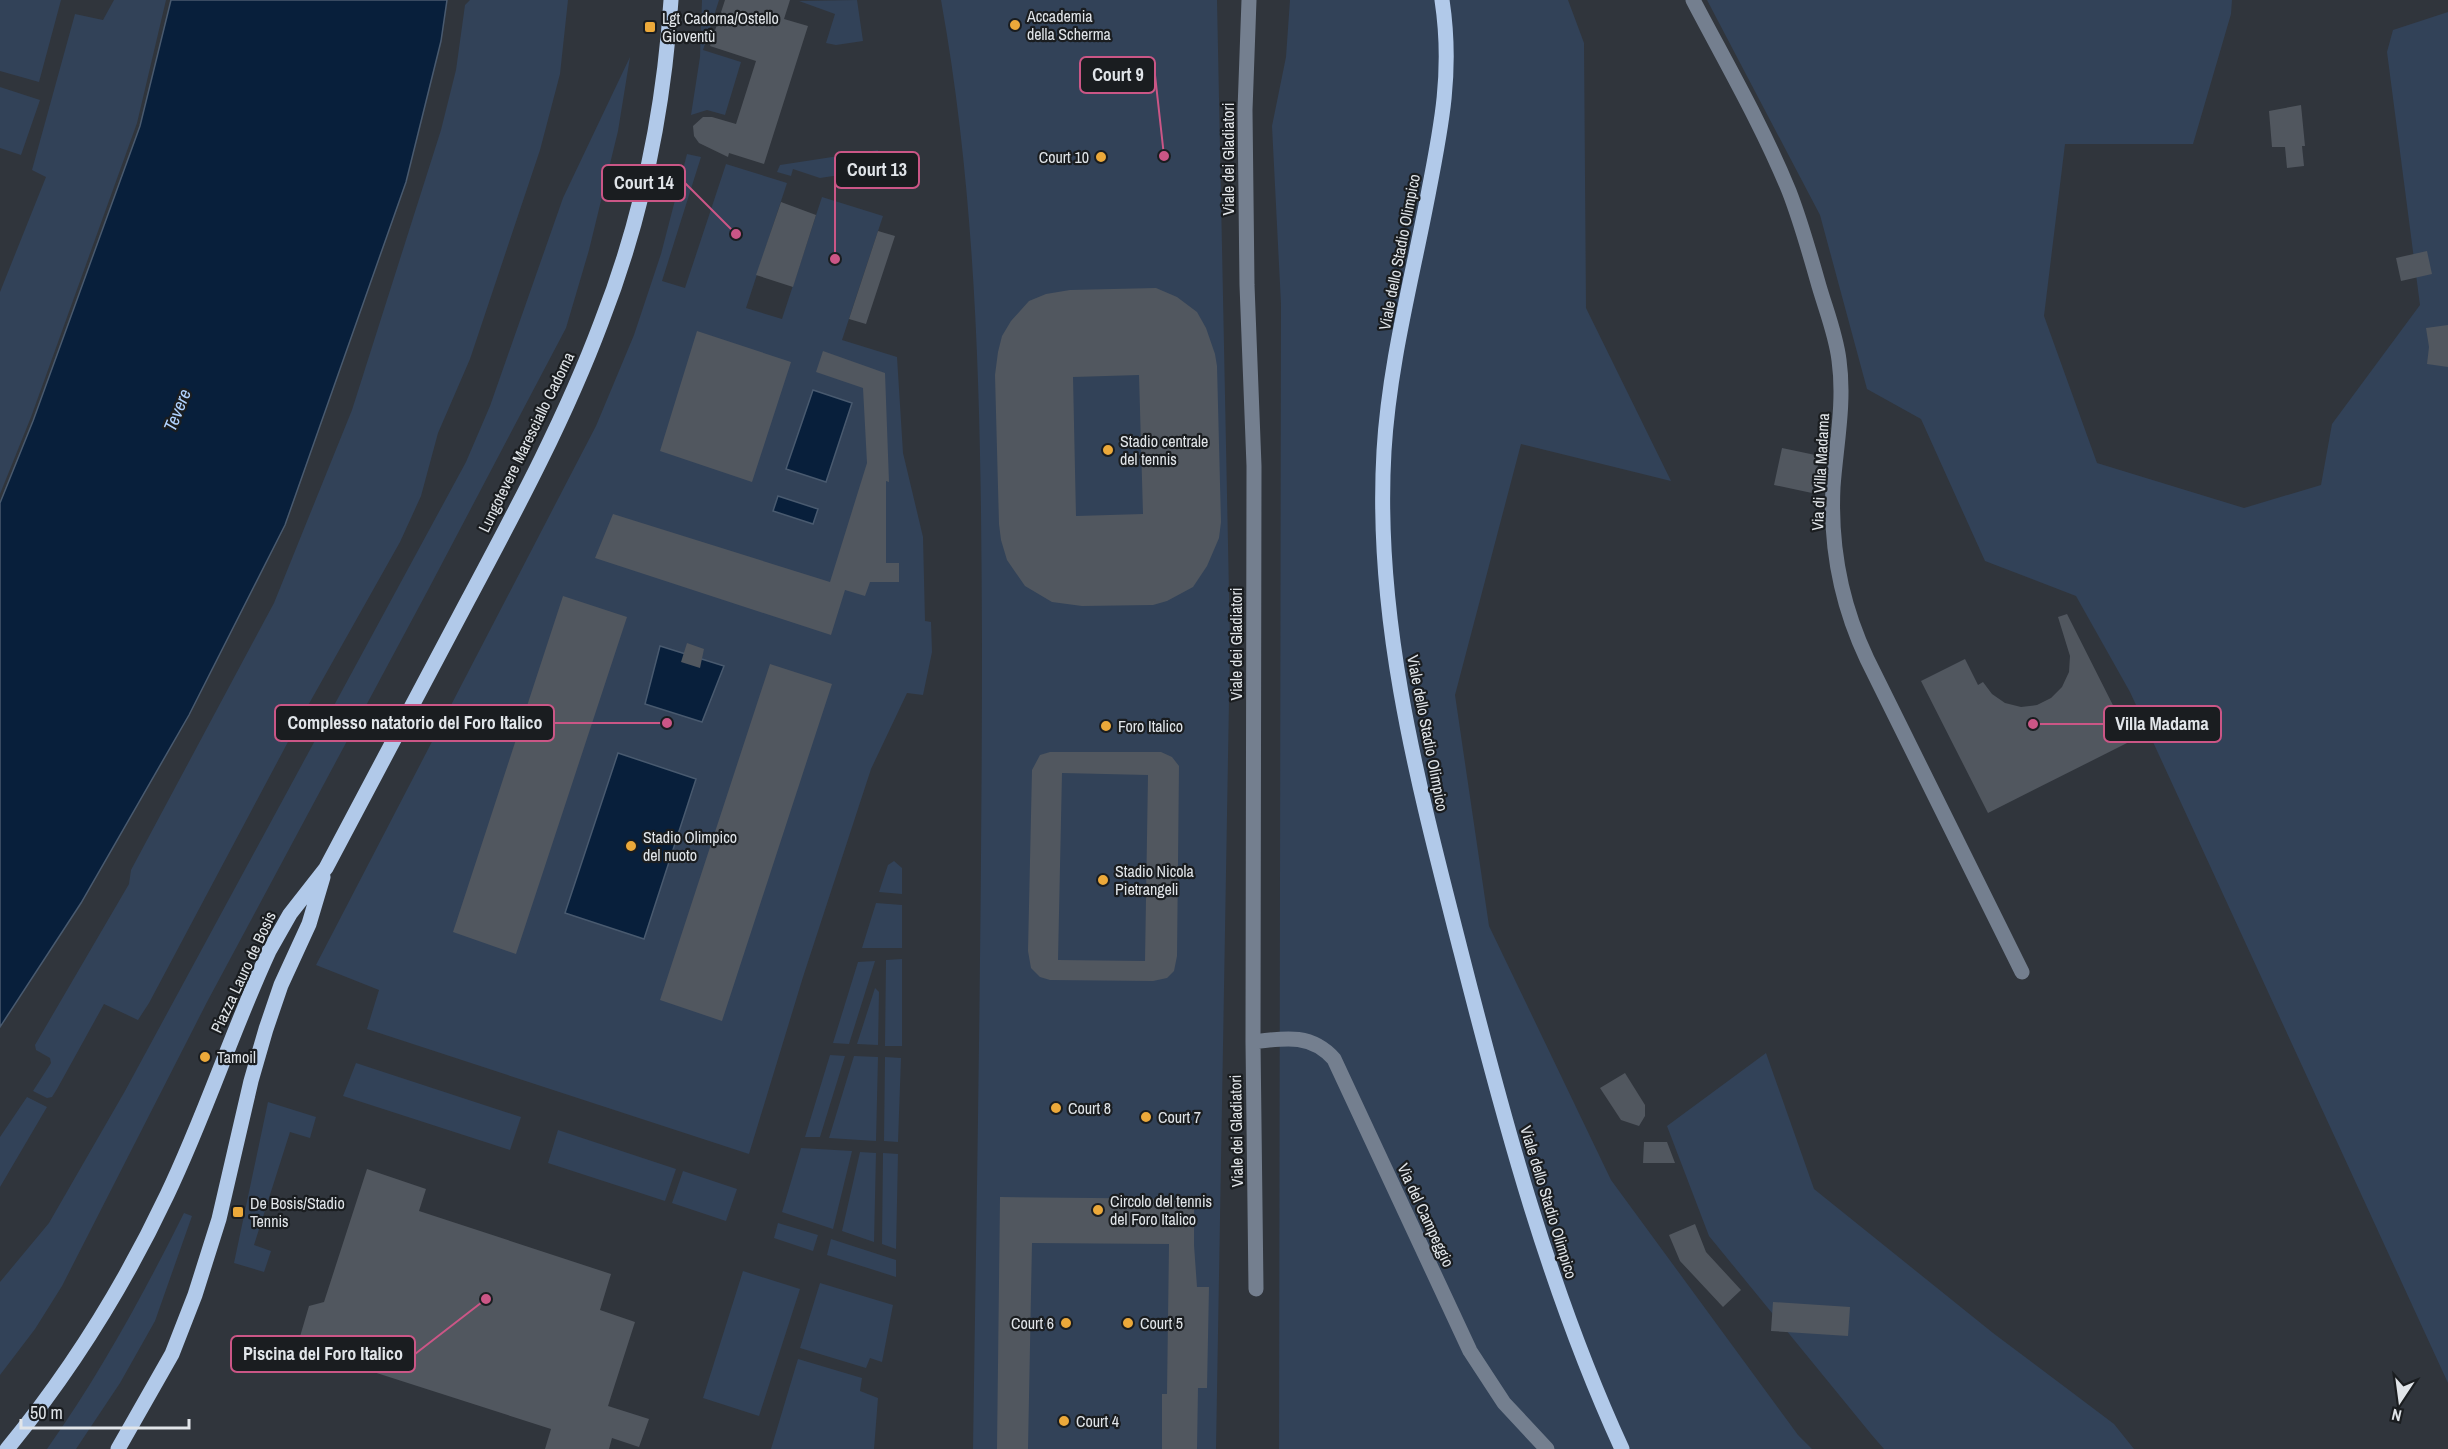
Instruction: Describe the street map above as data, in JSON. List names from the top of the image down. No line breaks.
{"streets":{"main road":["Viale dello Stadio Olimpico","Lungotevere Maresciallo Cadorna","Piazza Lauro de Bosis"],"street":["Viale dei Gladiatori","Via di Villa Madama","Via del Campeggio"]},"crossings":[["Viale dei Gladiatori","Via del Campeggio"],["Lungotevere Maresciallo Cadorna","Piazza Lauro de Bosis"]],"water":["Tevere"],"places":{"other":["Accademia della Scherma","Court 9","Court 10","Court 14","Court 13","Stadio centrale del tennis","Complesso natatorio del Foro Italico","Villa Madama","Foro Italico","Stadio Olimpico del nuoto","Stadio Nicola Pietrangeli","Tamoil","Court 8","Court 7","Circolo del tennis del Foro Italico","Piscina del Foro Italico","Court 6","Court 5","Court 4"],"transit":["Lgt Cadorna/Ostello Gioventù","De Bosis/Stadio Tennis"]},"scale_bar":"50 m","north":"bottom"}
